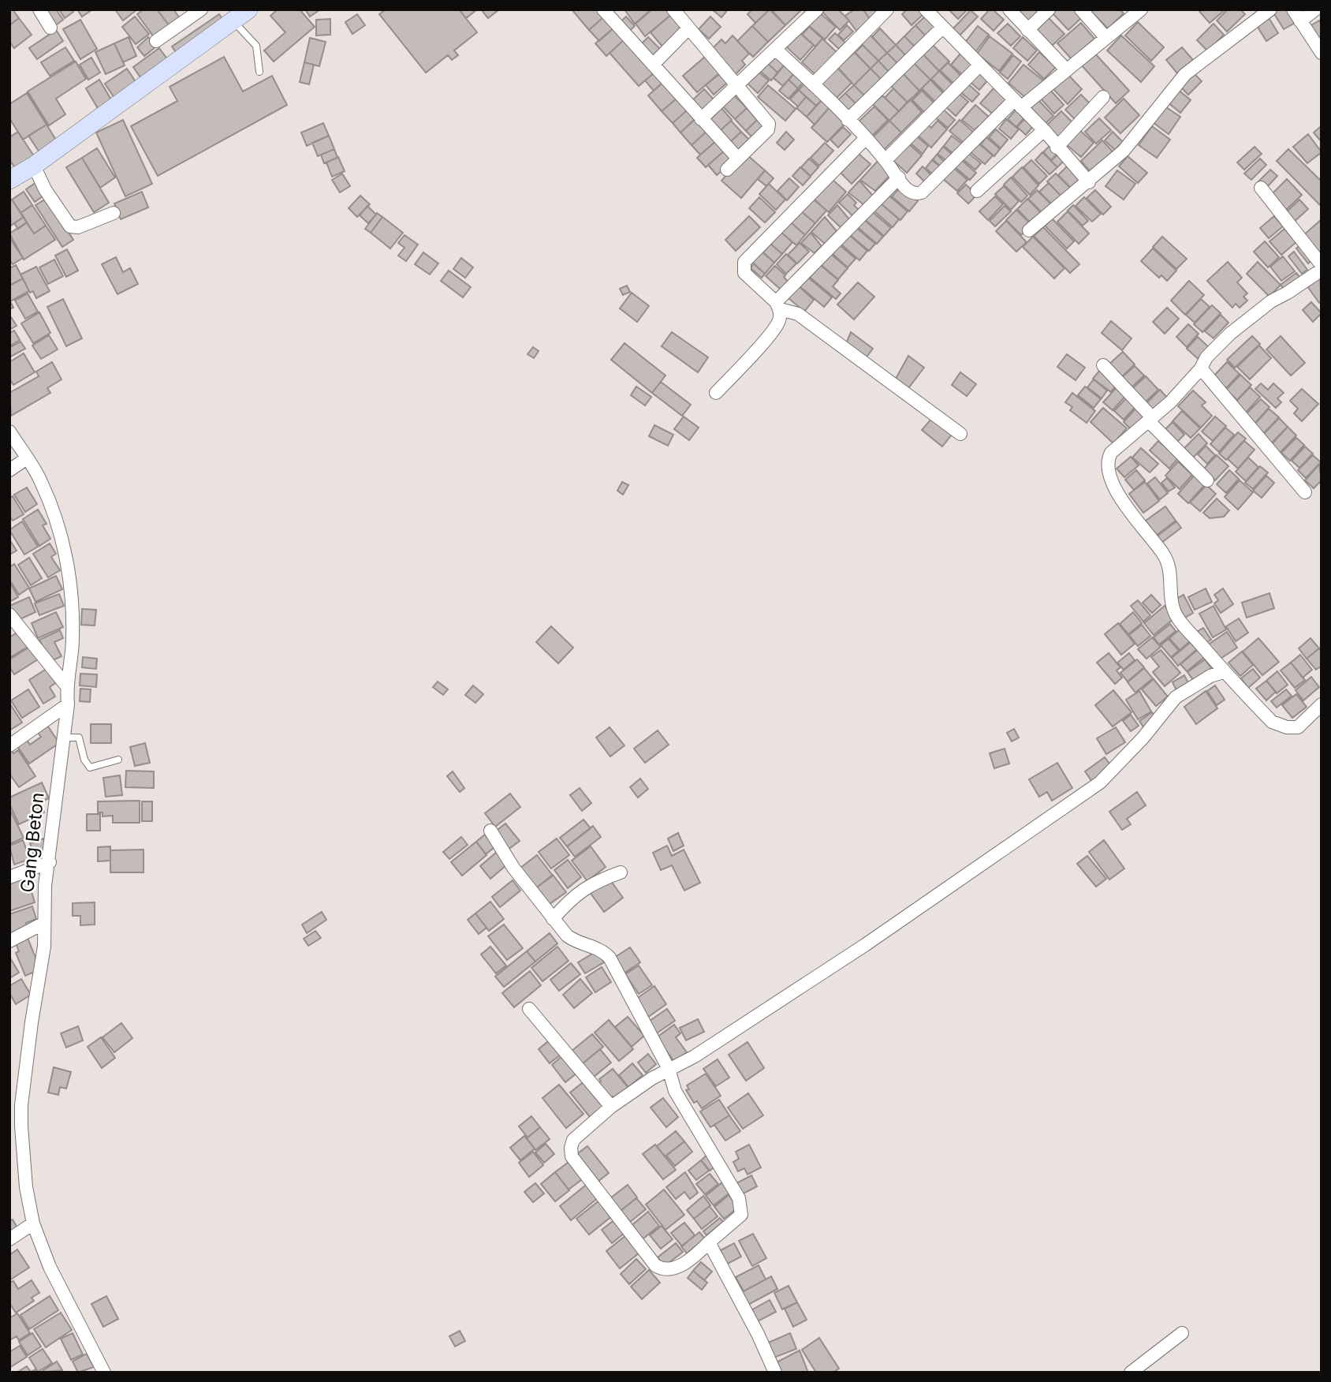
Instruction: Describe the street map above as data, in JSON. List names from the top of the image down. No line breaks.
{"streets":{"street":["Gang Beton"]}}
